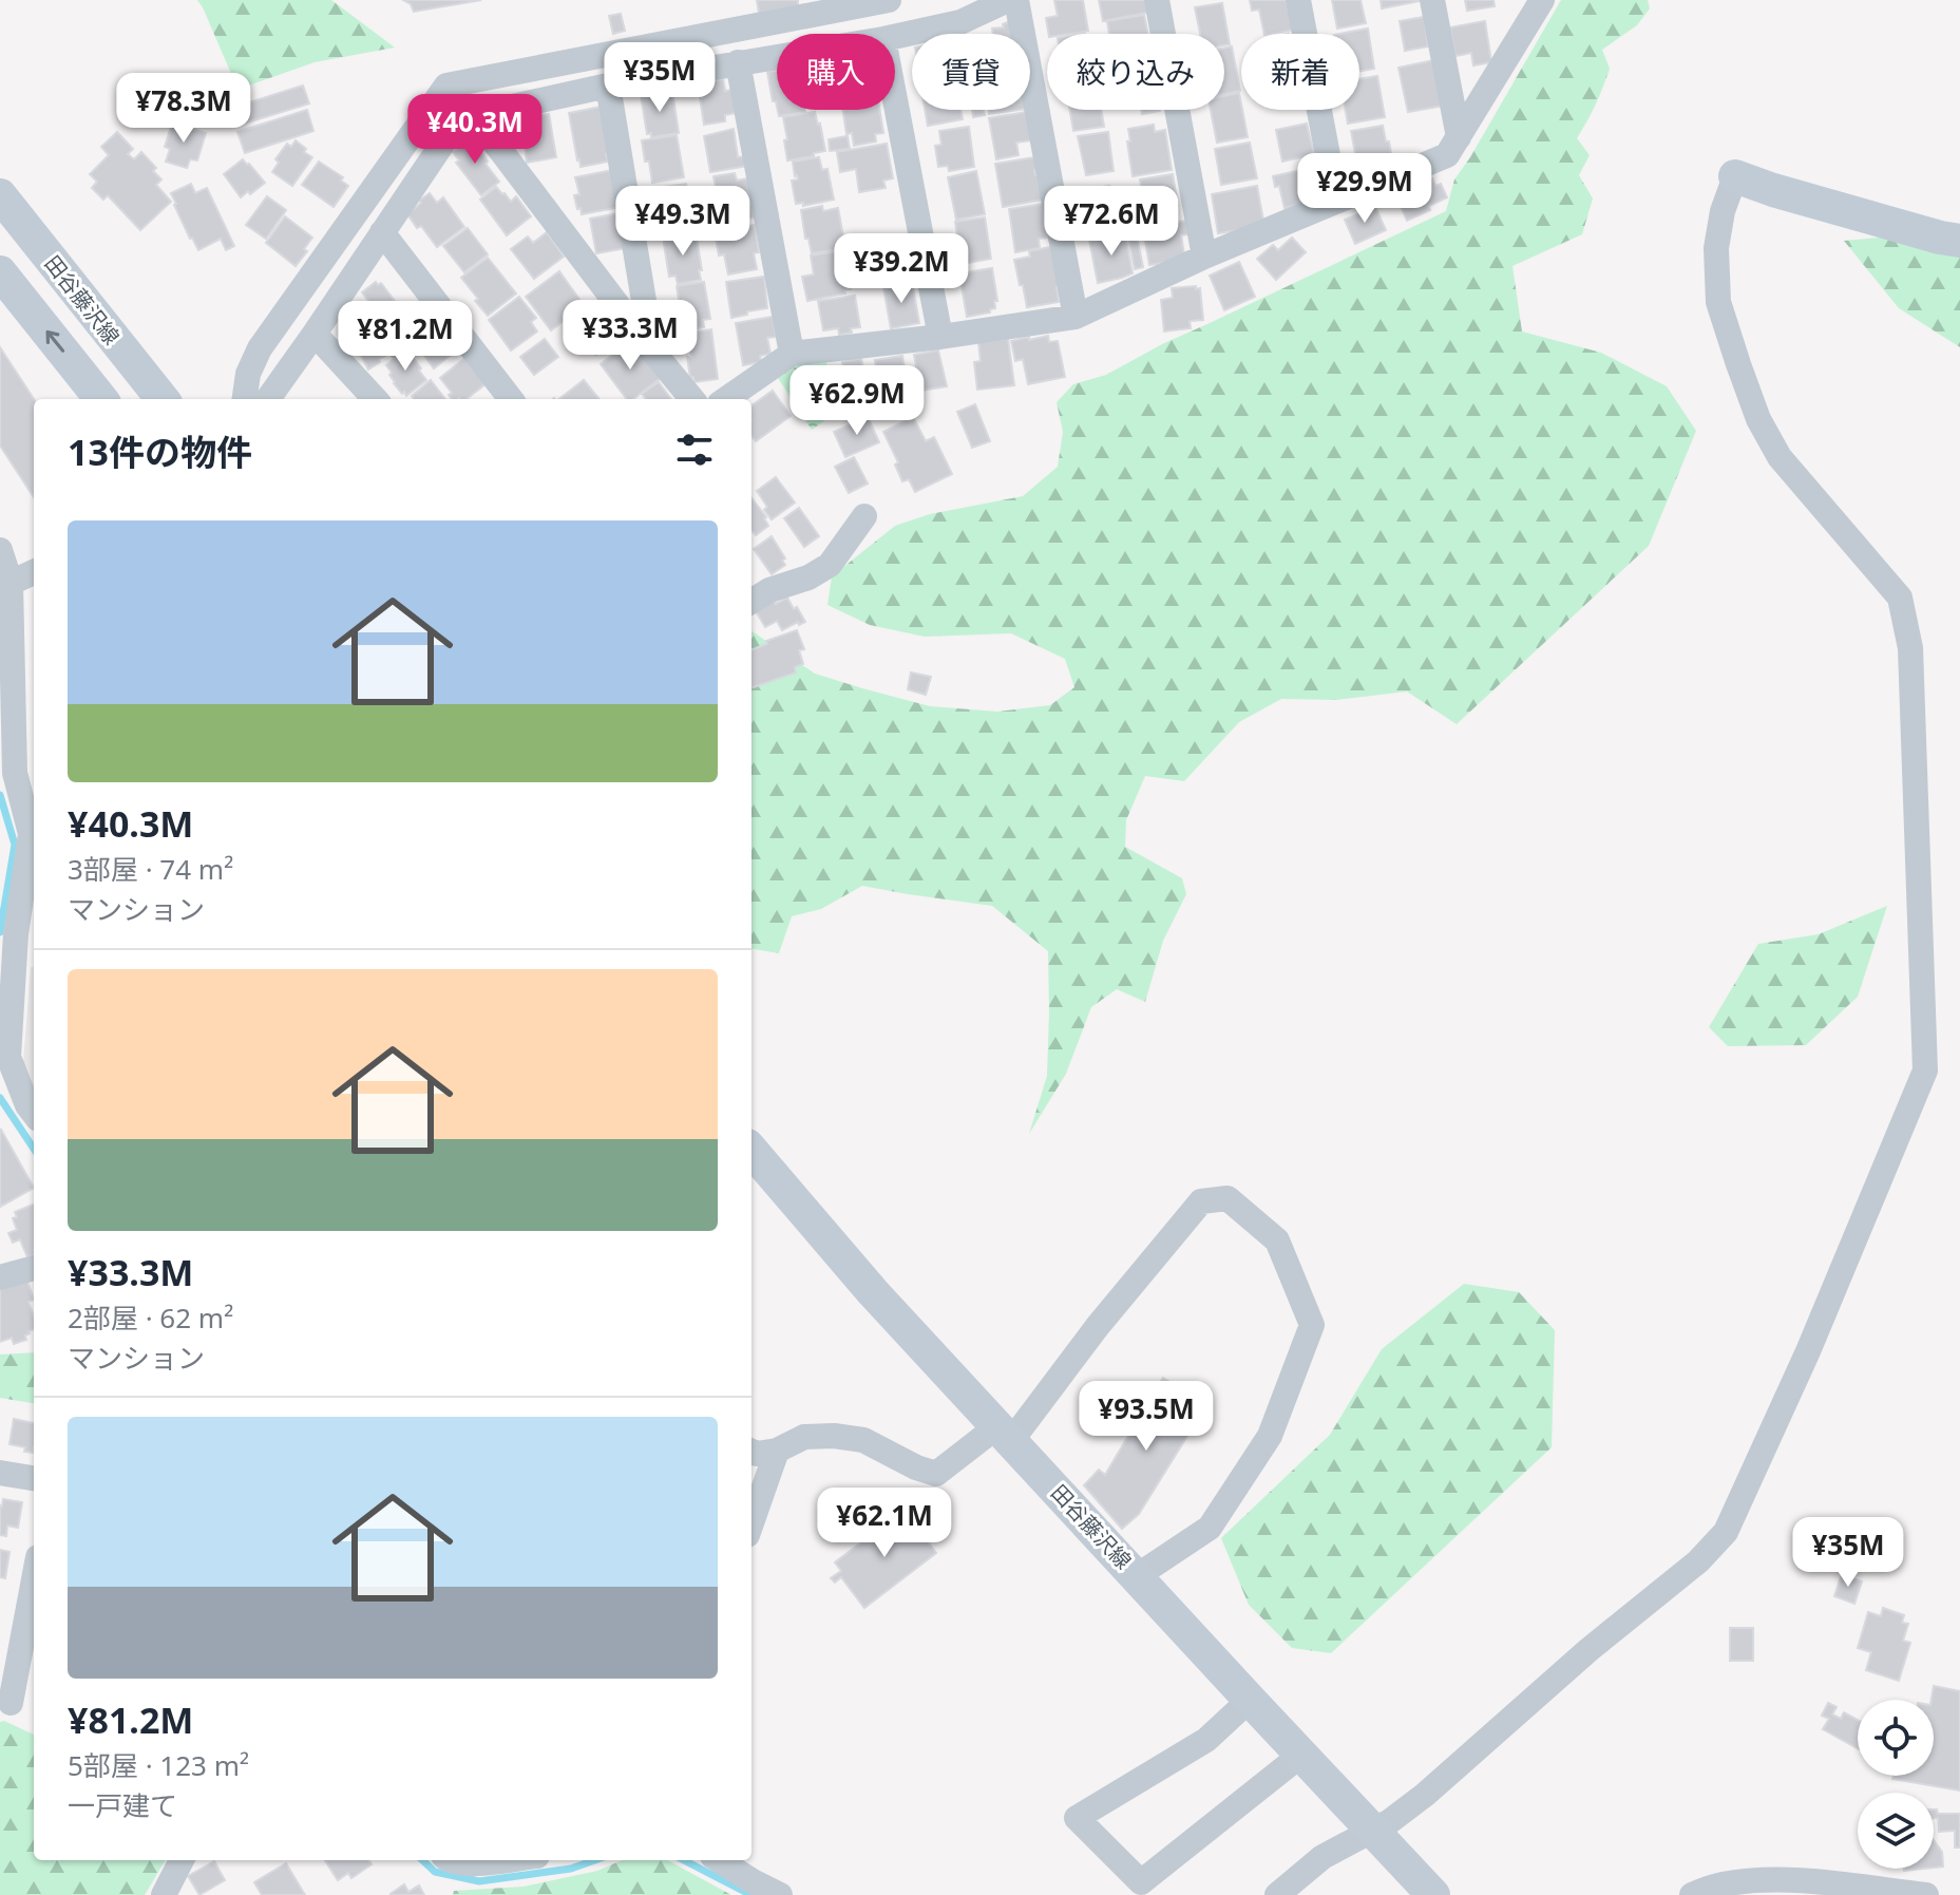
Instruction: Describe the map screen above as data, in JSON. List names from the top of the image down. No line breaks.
{"streets":{"main road":["田谷藤沢線"]},"page":{"chip":["購入","賃貸","絞り込み","新着"],"price":["¥35M","¥78.3M","¥40.3M","¥29.9M","¥49.3M","¥72.6M","¥39.2M","¥33.3M","¥81.2M","¥62.9M","¥93.5M","¥62.1M","¥35M"],"heading":"13件の物件","list":[{"name":"¥40.3M","note":"3部屋 · 74 m² · マンション"},{"name":"¥33.3M","note":"2部屋 · 62 m² · マンション"},{"name":"¥81.2M","note":"5部屋 · 123 m² · 一戸建て"}]}}
